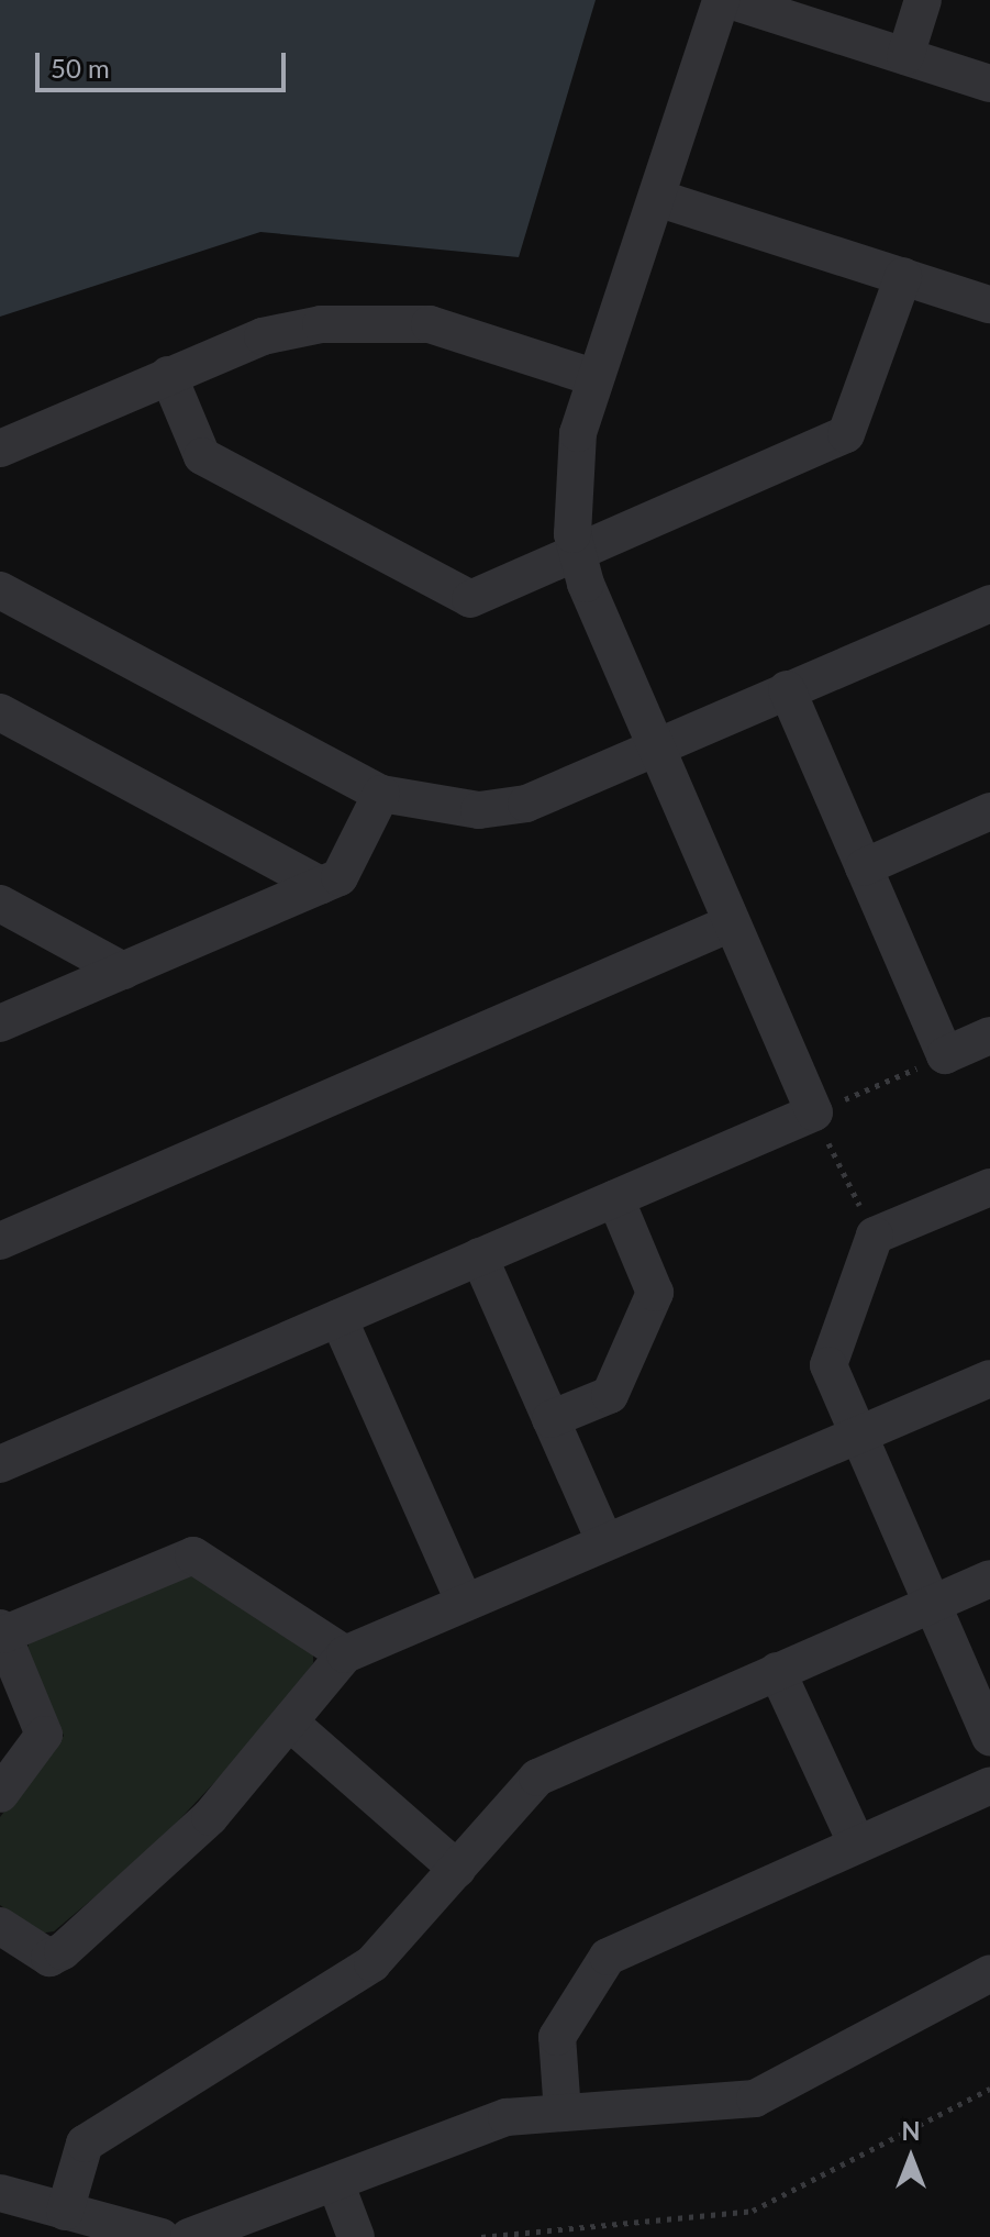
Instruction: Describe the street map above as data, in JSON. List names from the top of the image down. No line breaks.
{"scale_bar":"50 m","north":"top"}
